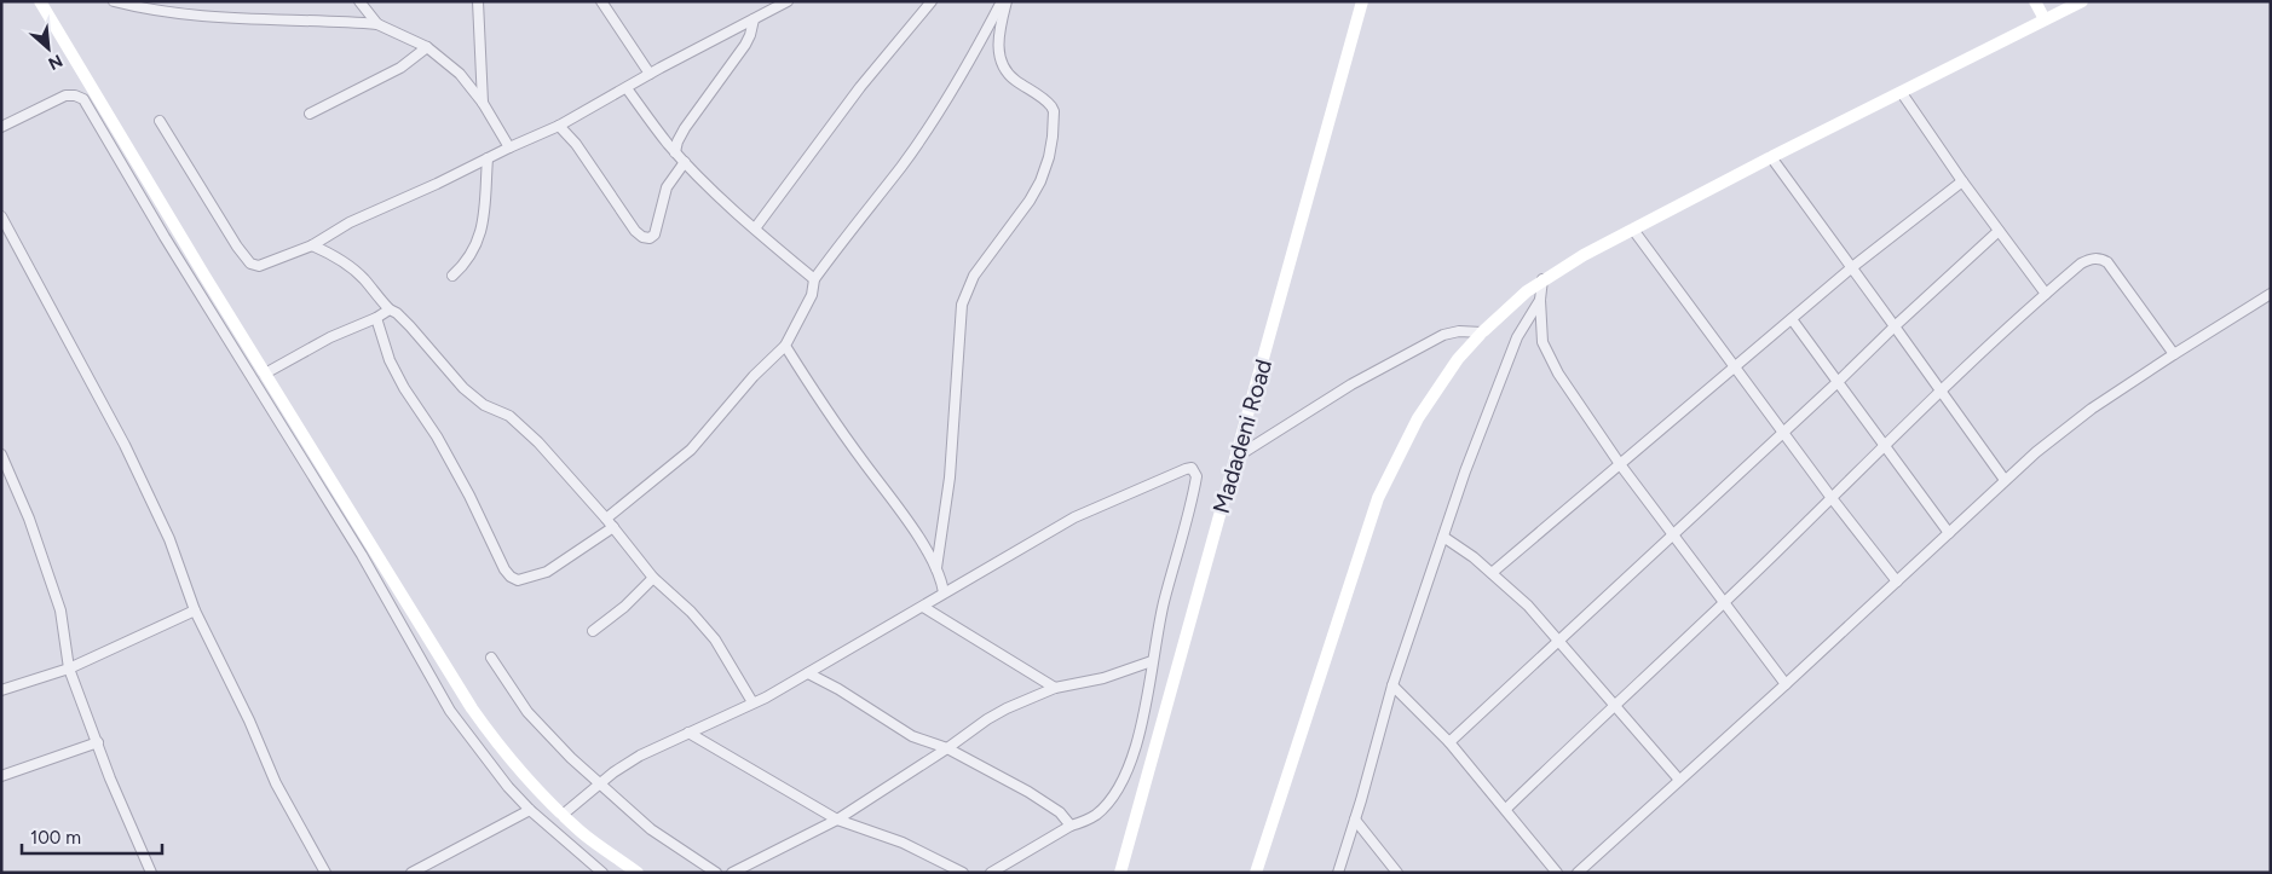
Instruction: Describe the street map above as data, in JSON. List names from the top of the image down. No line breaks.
{"streets":{"street":["Madadeni Road"]},"scale_bar":"100 m","north":"bottom right"}
